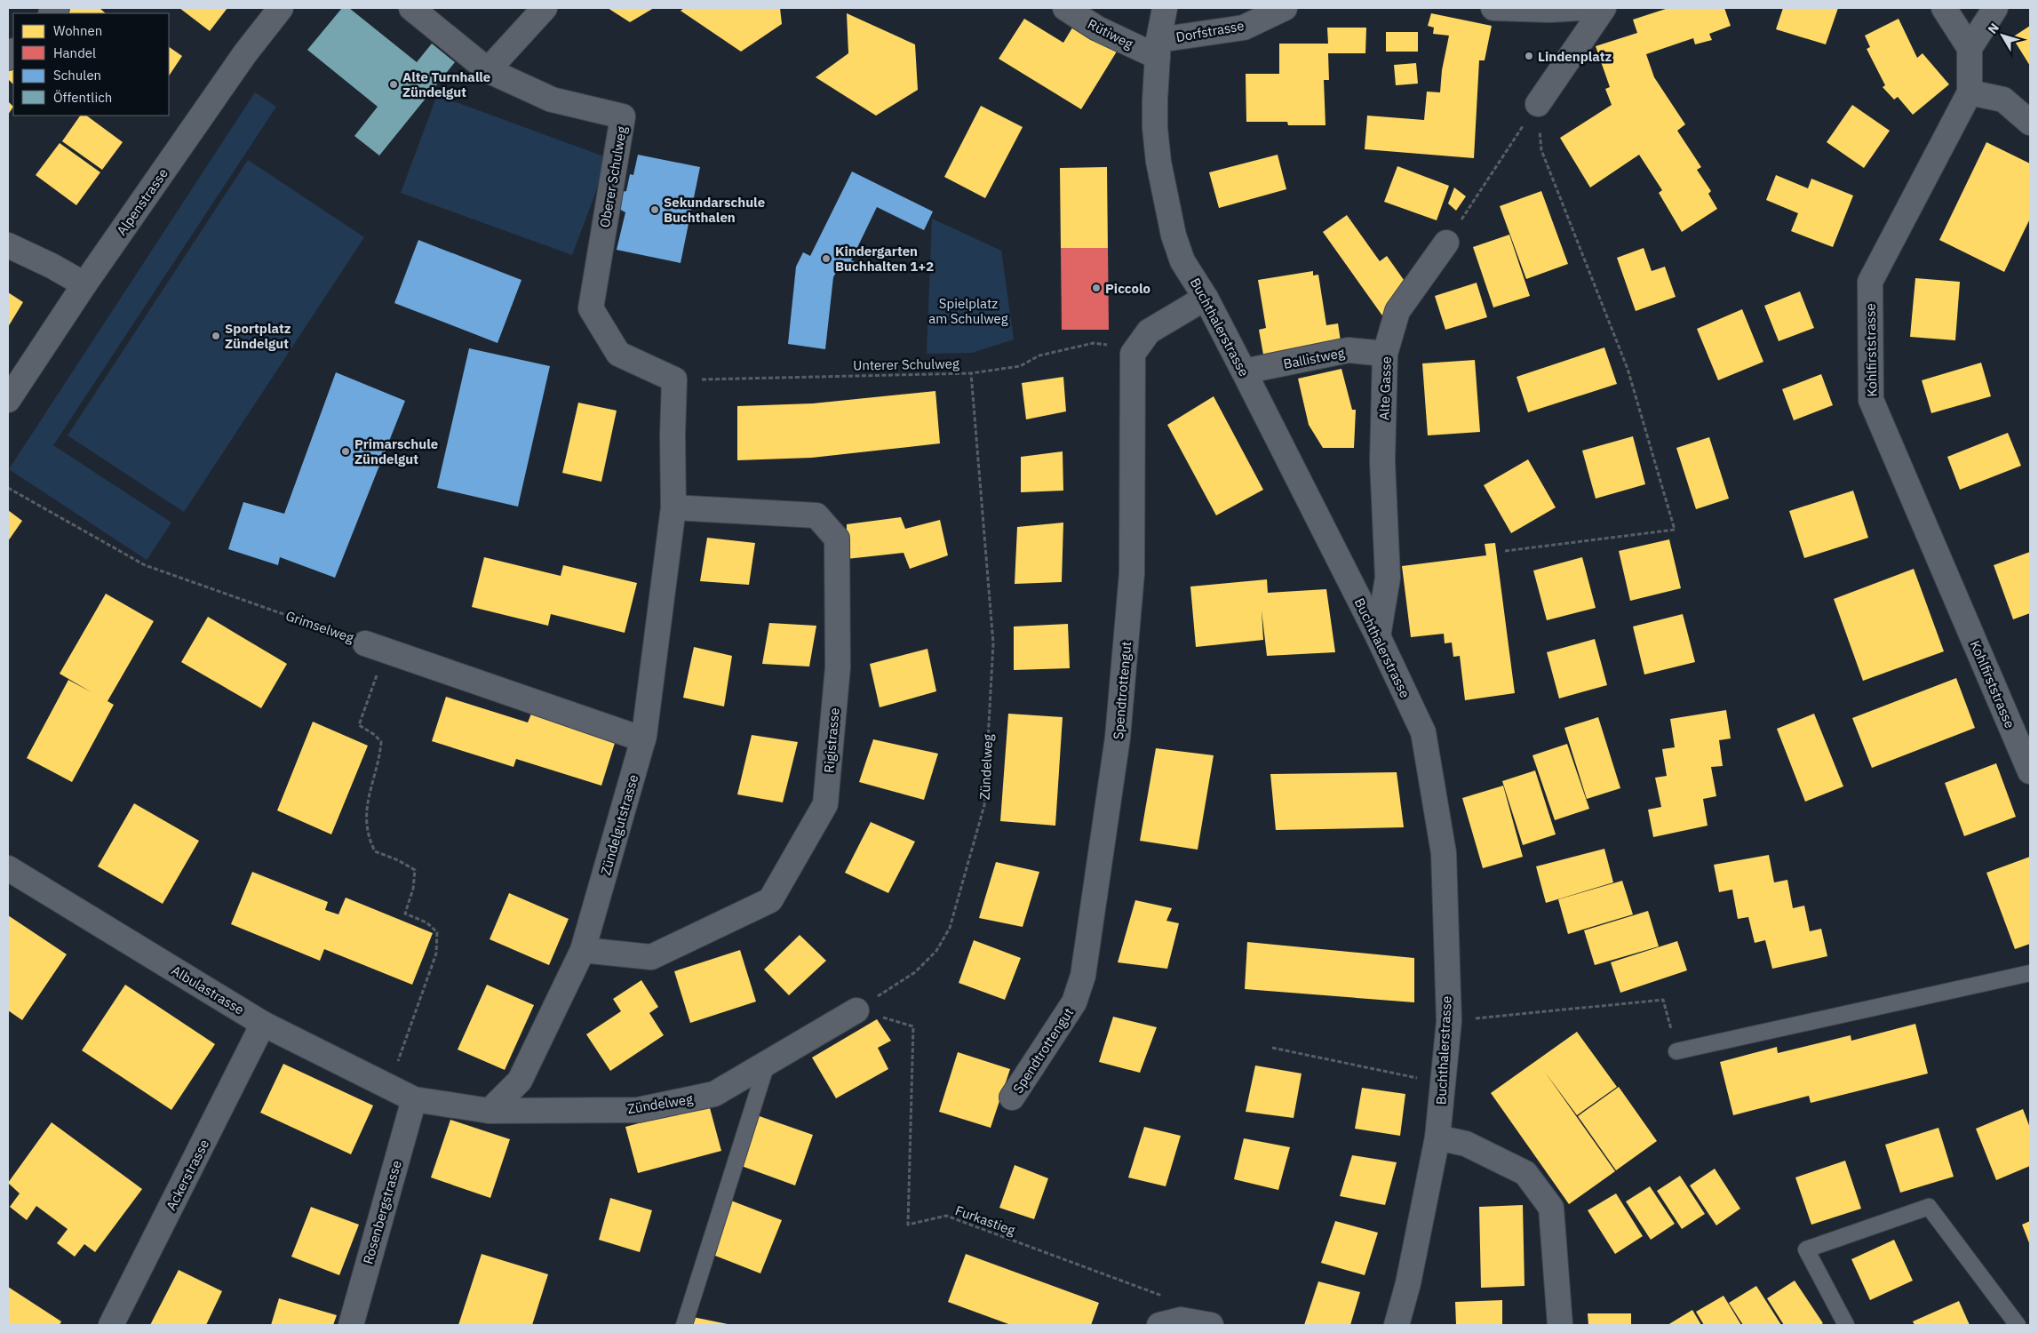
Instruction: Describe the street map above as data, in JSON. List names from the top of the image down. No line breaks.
{"streets":{"street":["Dorfstrasse","Rütiweg","Oberer Schulweg","Alpenstrasse","Buchthalerstrasse","Kohlfirststrasse","Ballistweg","Alte Gasse","Spendtrottengut","Rigistrasse","Zündelweg","Zündelgutstrasse","Albulastrasse","Ackerstrasse","Rosenbergstrasse"],"path":["Unterer Schulweg","Grimselweg","Furkastieg"]},"crossings":[["Dorfstrasse","Rütiweg"],["Dorfstrasse","Buchthalerstrasse"],["Rütiweg","Buchthalerstrasse"],["Oberer Schulweg","Unterer Schulweg"],["Oberer Schulweg","Zündelgutstrasse"],["Buchthalerstrasse","Ballistweg"],["Buchthalerstrasse","Alte Gasse"],["Ballistweg","Alte Gasse"],["Unterer Schulweg","Spendtrottengut"],["Unterer Schulweg","Zündelweg"],["Unterer Schulweg","Zündelgutstrasse"],["Rigistrasse","Zündelgutstrasse"],["Zündelweg","Zündelgutstrasse"],["Zündelweg","Furkastieg"],["Albulastrasse","Ackerstrasse"],["Albulastrasse","Rosenbergstrasse"]],"parks":["Spielplatz am Schulweg"],"places":["Lindenplatz","Alte Turnhalle Zündelgut","Sekundarschule Buchthalen","Kindergarten Buchhalten 1+2","Piccolo","Sportplatz Zündelgut","Primarschule Zündelgut"],"legend":["Wohnen","Handel","Schulen","Öffentlich"],"north":"top left"}
